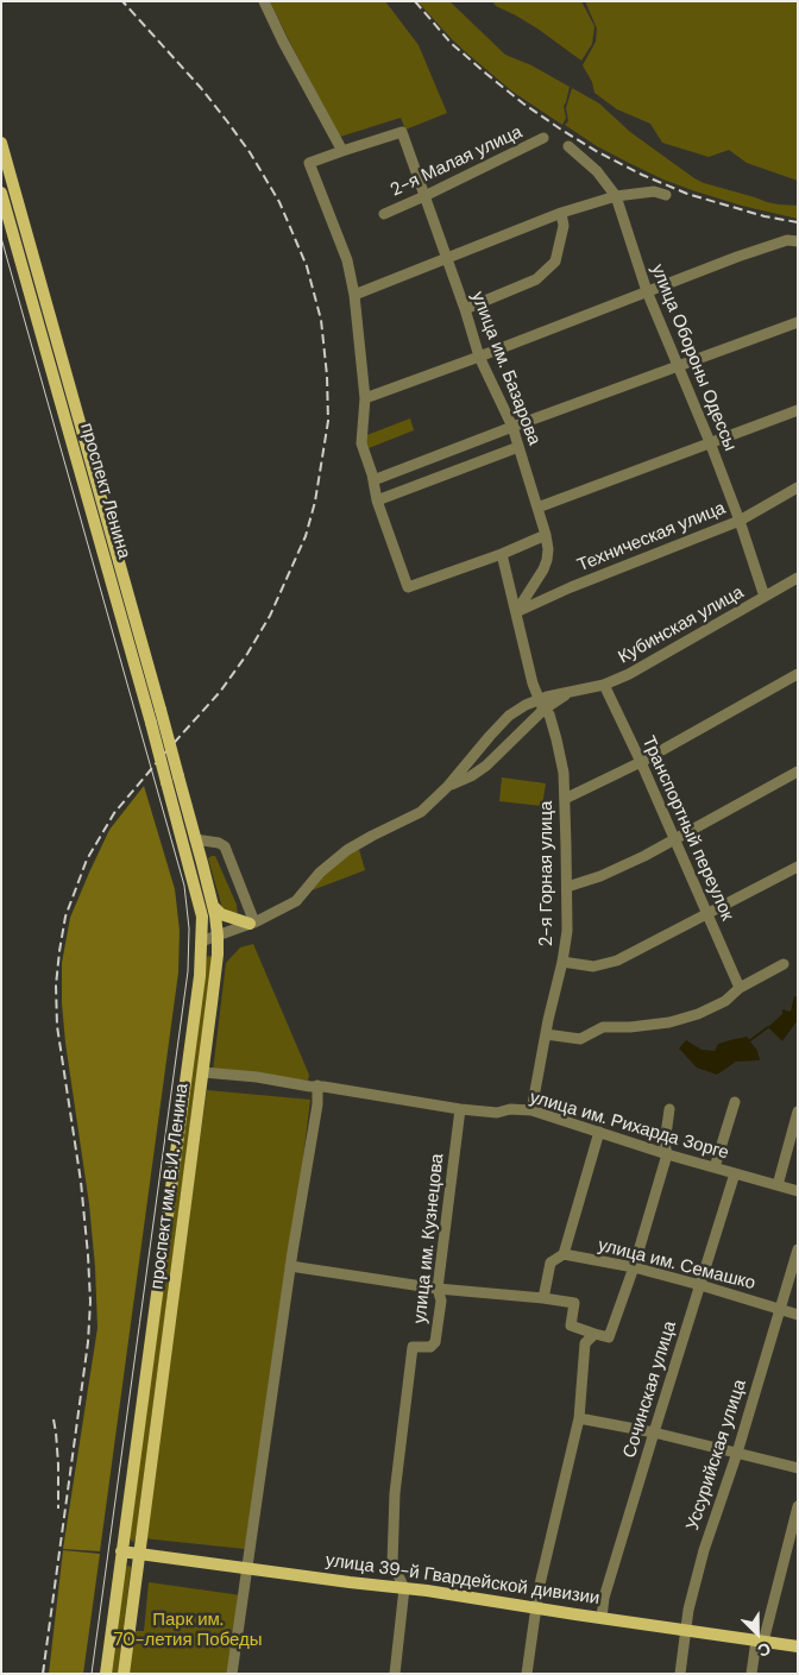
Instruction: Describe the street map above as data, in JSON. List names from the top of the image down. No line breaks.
{"streets":{"main road":["проспект Ленина","проспект им. В.И. Ленина","улица 39-й Гвардейской дивизии"],"street":["2-я Малая улица","улица Обороны Одессы","улица им. Базарова","Техническая улица","Кубинская улица","Транспортный переулок","2-я Горная улица","улица им. Рихарда Зорге","улица им. Кузнецова","улица им. Семашко","Сочинская улица","Уссурийская улица"]},"crossings":[["2-я Малая улица","улица им. Базарова"],["улица Обороны Одессы","Техническая улица"],["улица Обороны Одессы","Кубинская улица"],["улица им. Базарова","Техническая улица"],["проспект Ленина","проспект им. В.И. Ленина"],["Кубинская улица","Транспортный переулок"],["Кубинская улица","2-я Горная улица"],["Кубинская улица","проспект им. В.И. Ленина"],["2-я Горная улица","улица им. Рихарда Зорге"],["улица им. Рихарда Зорге","проспект им. В.И. Ленина"],["улица им. Рихарда Зорге","улица им. Кузнецова"],["улица им. Рихарда Зорге","Сочинская улица"],["проспект им. В.И. Ленина","улица 39-й Гвардейской дивизии"],["улица им. Кузнецова","улица 39-й Гвардейской дивизии"],["улица им. Семашко","Сочинская улица"],["улица им. Семашко","Уссурийская улица"],["Сочинская улица","улица 39-й Гвардейской дивизии"],["Уссурийская улица","улица 39-й Гвардейской дивизии"]],"parks":["Парк им. 70-летия Победы"],"north":"bottom right"}
